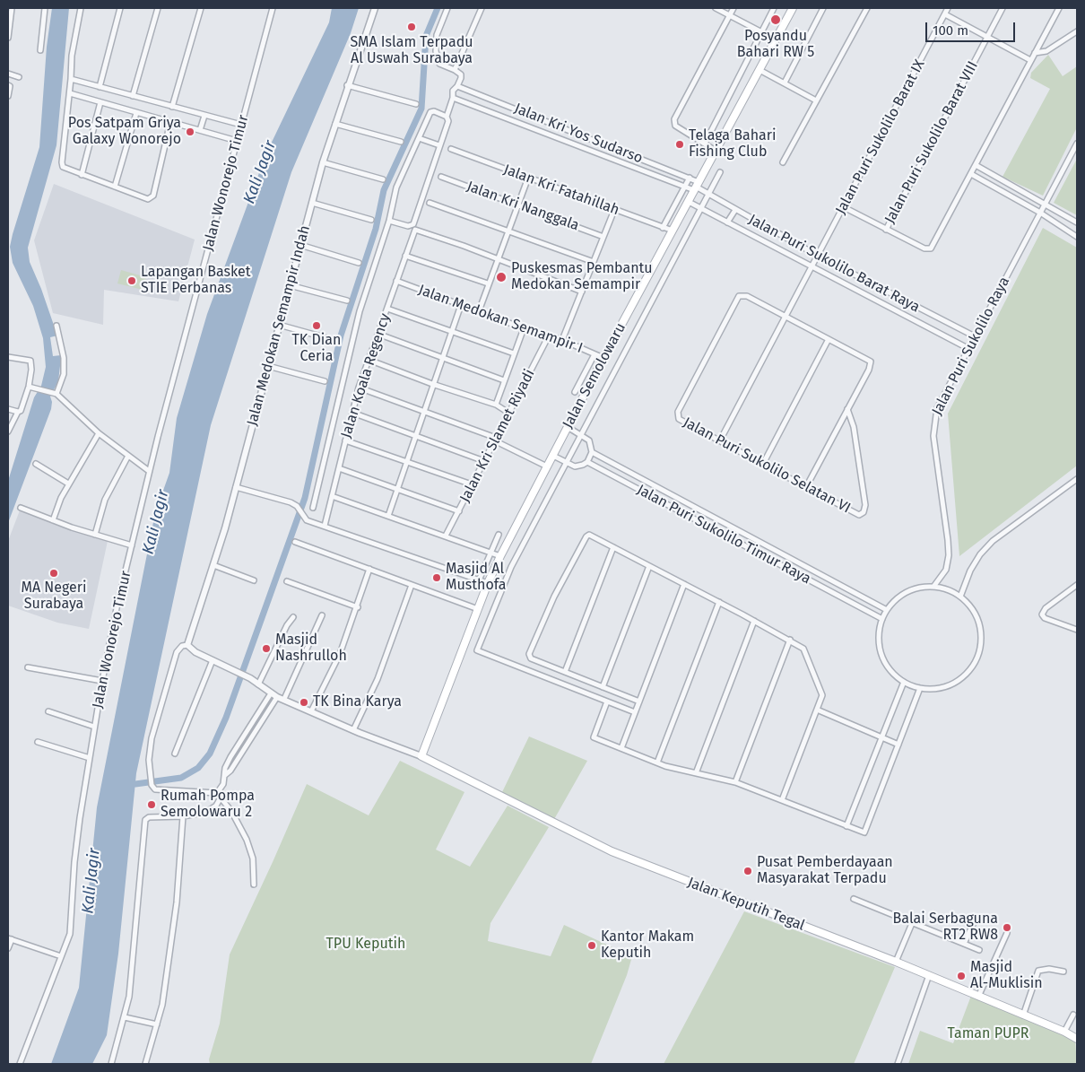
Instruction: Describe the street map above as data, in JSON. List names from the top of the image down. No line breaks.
{"streets":{"main road":["Jalan Semolowaru","Jalan Keputih Tegal"],"street":["Jalan Kri Yos Sudarso","Jalan Puri Sukolilo Barat IX","Jalan Puri Sukolilo Barat VIII","Jalan Wonorejo Timur","Jalan Kri Fatahillah","Jalan Kri Nanggala","Jalan Puri Sukolilo Barat Raya","Jalan Medokan Semampir I","Jalan Medokan Semampir Indah","Jalan Puri Sukolilo Raya","Jalan Koala Regency","Jalan Kri Slamet Riyadi","Jalan Puri Sukolilo Selatan VI","Jalan Puri Sukolilo Timur Raya"]},"crossings":[["Jalan Kri Yos Sudarso","Jalan Puri Sukolilo Barat Raya"],["Jalan Kri Yos Sudarso","Jalan Semolowaru"],["Jalan Puri Sukolilo Barat IX","Jalan Puri Sukolilo Barat Raya"],["Jalan Puri Sukolilo Barat IX","Jalan Puri Sukolilo Selatan VI"],["Jalan Kri Fatahillah","Jalan Semolowaru"],["Jalan Puri Sukolilo Barat Raya","Jalan Puri Sukolilo Raya"],["Jalan Puri Sukolilo Barat Raya","Jalan Semolowaru"],["Jalan Medokan Semampir I","Jalan Koala Regency"],["Jalan Medokan Semampir I","Jalan Semolowaru"],["Jalan Medokan Semampir I","Jalan Kri Slamet Riyadi"],["Jalan Puri Sukolilo Raya","Jalan Puri Sukolilo Timur Raya"],["Jalan Semolowaru","Jalan Keputih Tegal"]],"water":["Kali Jagir"],"parks":["TPU Keputih","Taman PUPR"],"places":["Posyandu Bahari RW 5","SMA Islam Terpadu Al Uswah Surabaya","Pos Satpam Griya Galaxy Wonorejo","Telaga Bahari Fishing Club","Puskesmas Pembantu Medokan Semampir","Lapangan Basket STIE Perbanas","TK Dian Ceria","MA Negeri Surabaya","Masjid Al Musthofa","Masjid Nashrulloh","TK Bina Karya","Rumah Pompa Semolowaru 2","Pusat Pemberdayaan Masyarakat Terpadu","Balai Serbaguna RT2 RW8","Kantor Makam Keputih","Masjid Al-Muklisin"],"scale_bar":"100 m"}
